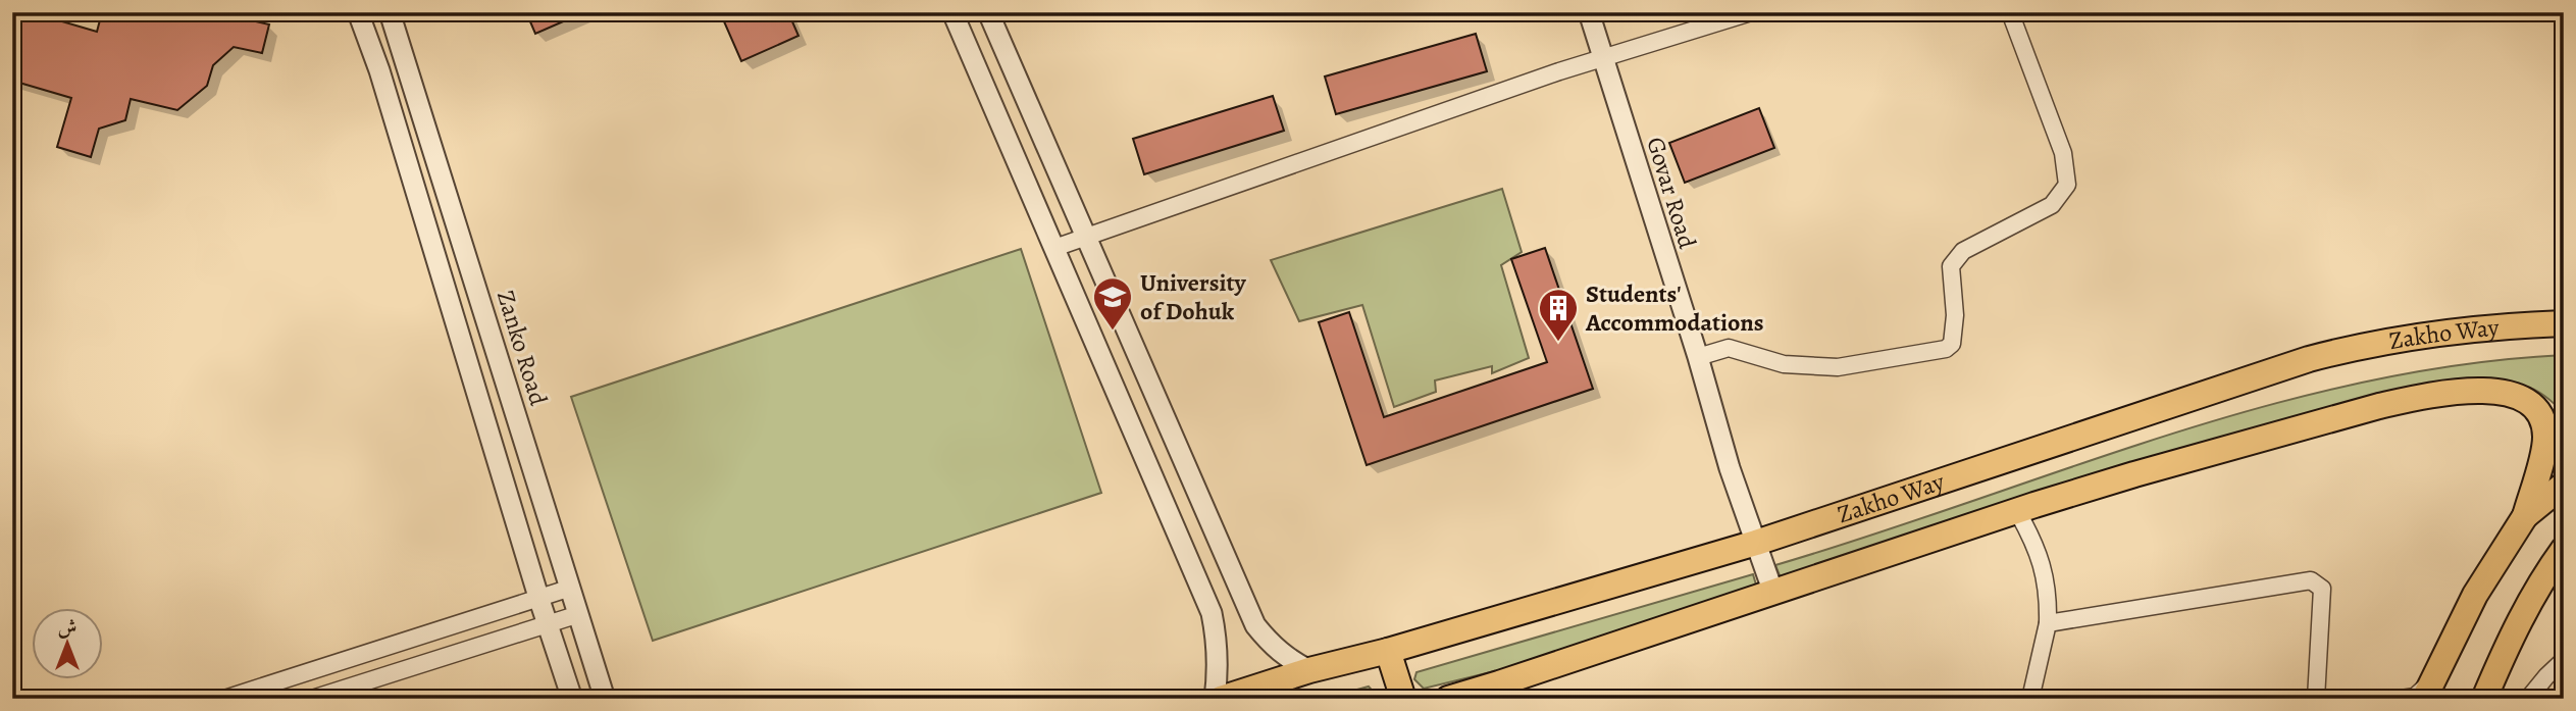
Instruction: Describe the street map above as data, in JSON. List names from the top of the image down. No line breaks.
{"streets":{"main road":["Zakho Way"],"street":["Govar Road","Zanko Road"]},"crossings":[["Govar Road","Zakho Way"]],"places":{"school or university":["University of Dohuk"],"building":["Students' Accommodations"]},"north":"top"}
